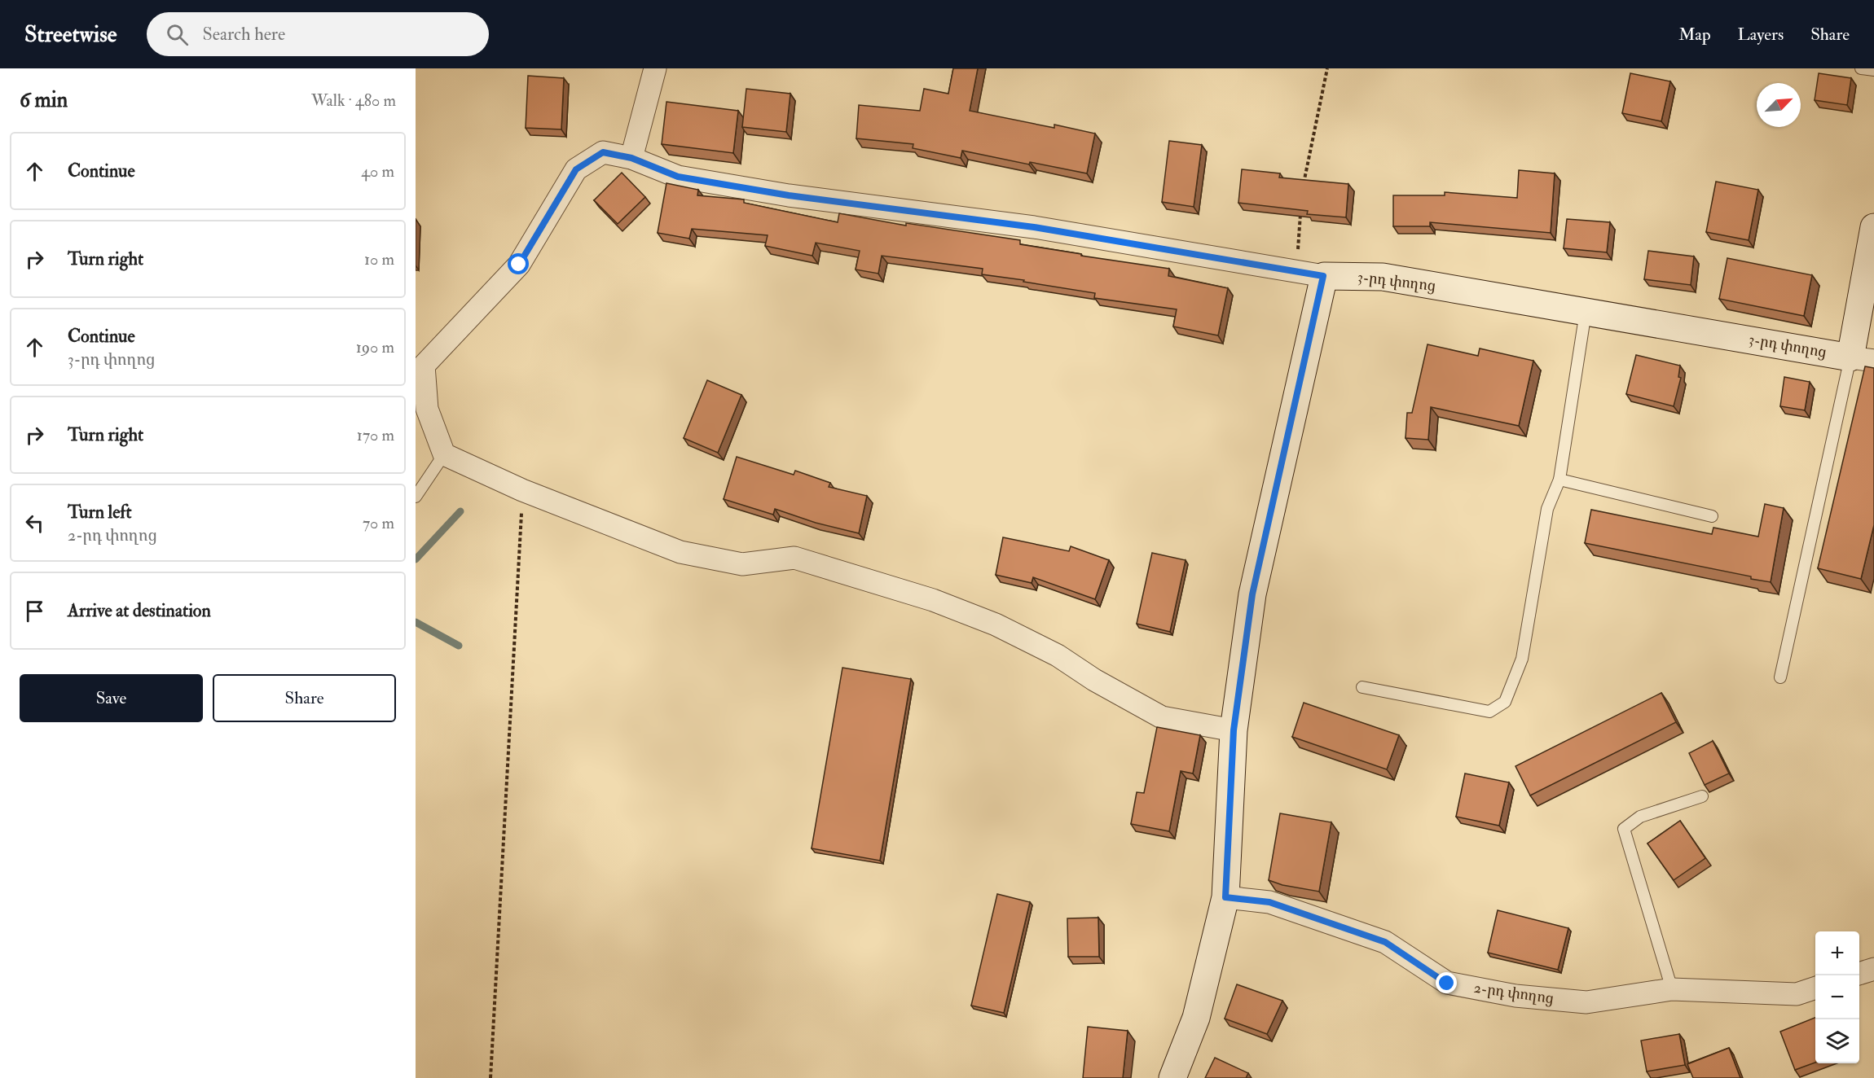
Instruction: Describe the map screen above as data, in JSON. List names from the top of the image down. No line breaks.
{"streets":{"street":["3-րդ փողոց","2-րդ փողոց"]},"north":"top right","page":{"header":"Streetwise","search":"Search here","nav":["Map","Layers","Share"],"heading":["6 min","Walk · 480 m"],"list":[["Continue","40 m"],["Turn right","10 m"],["Continue","3-րդ փողոց","190 m"],["Turn right","170 m"],["Turn left","2-րդ փողոց","70 m"],"Arrive at destination"],"buttons":["Save","Share"],"map_buttons":["+","−"]}}
